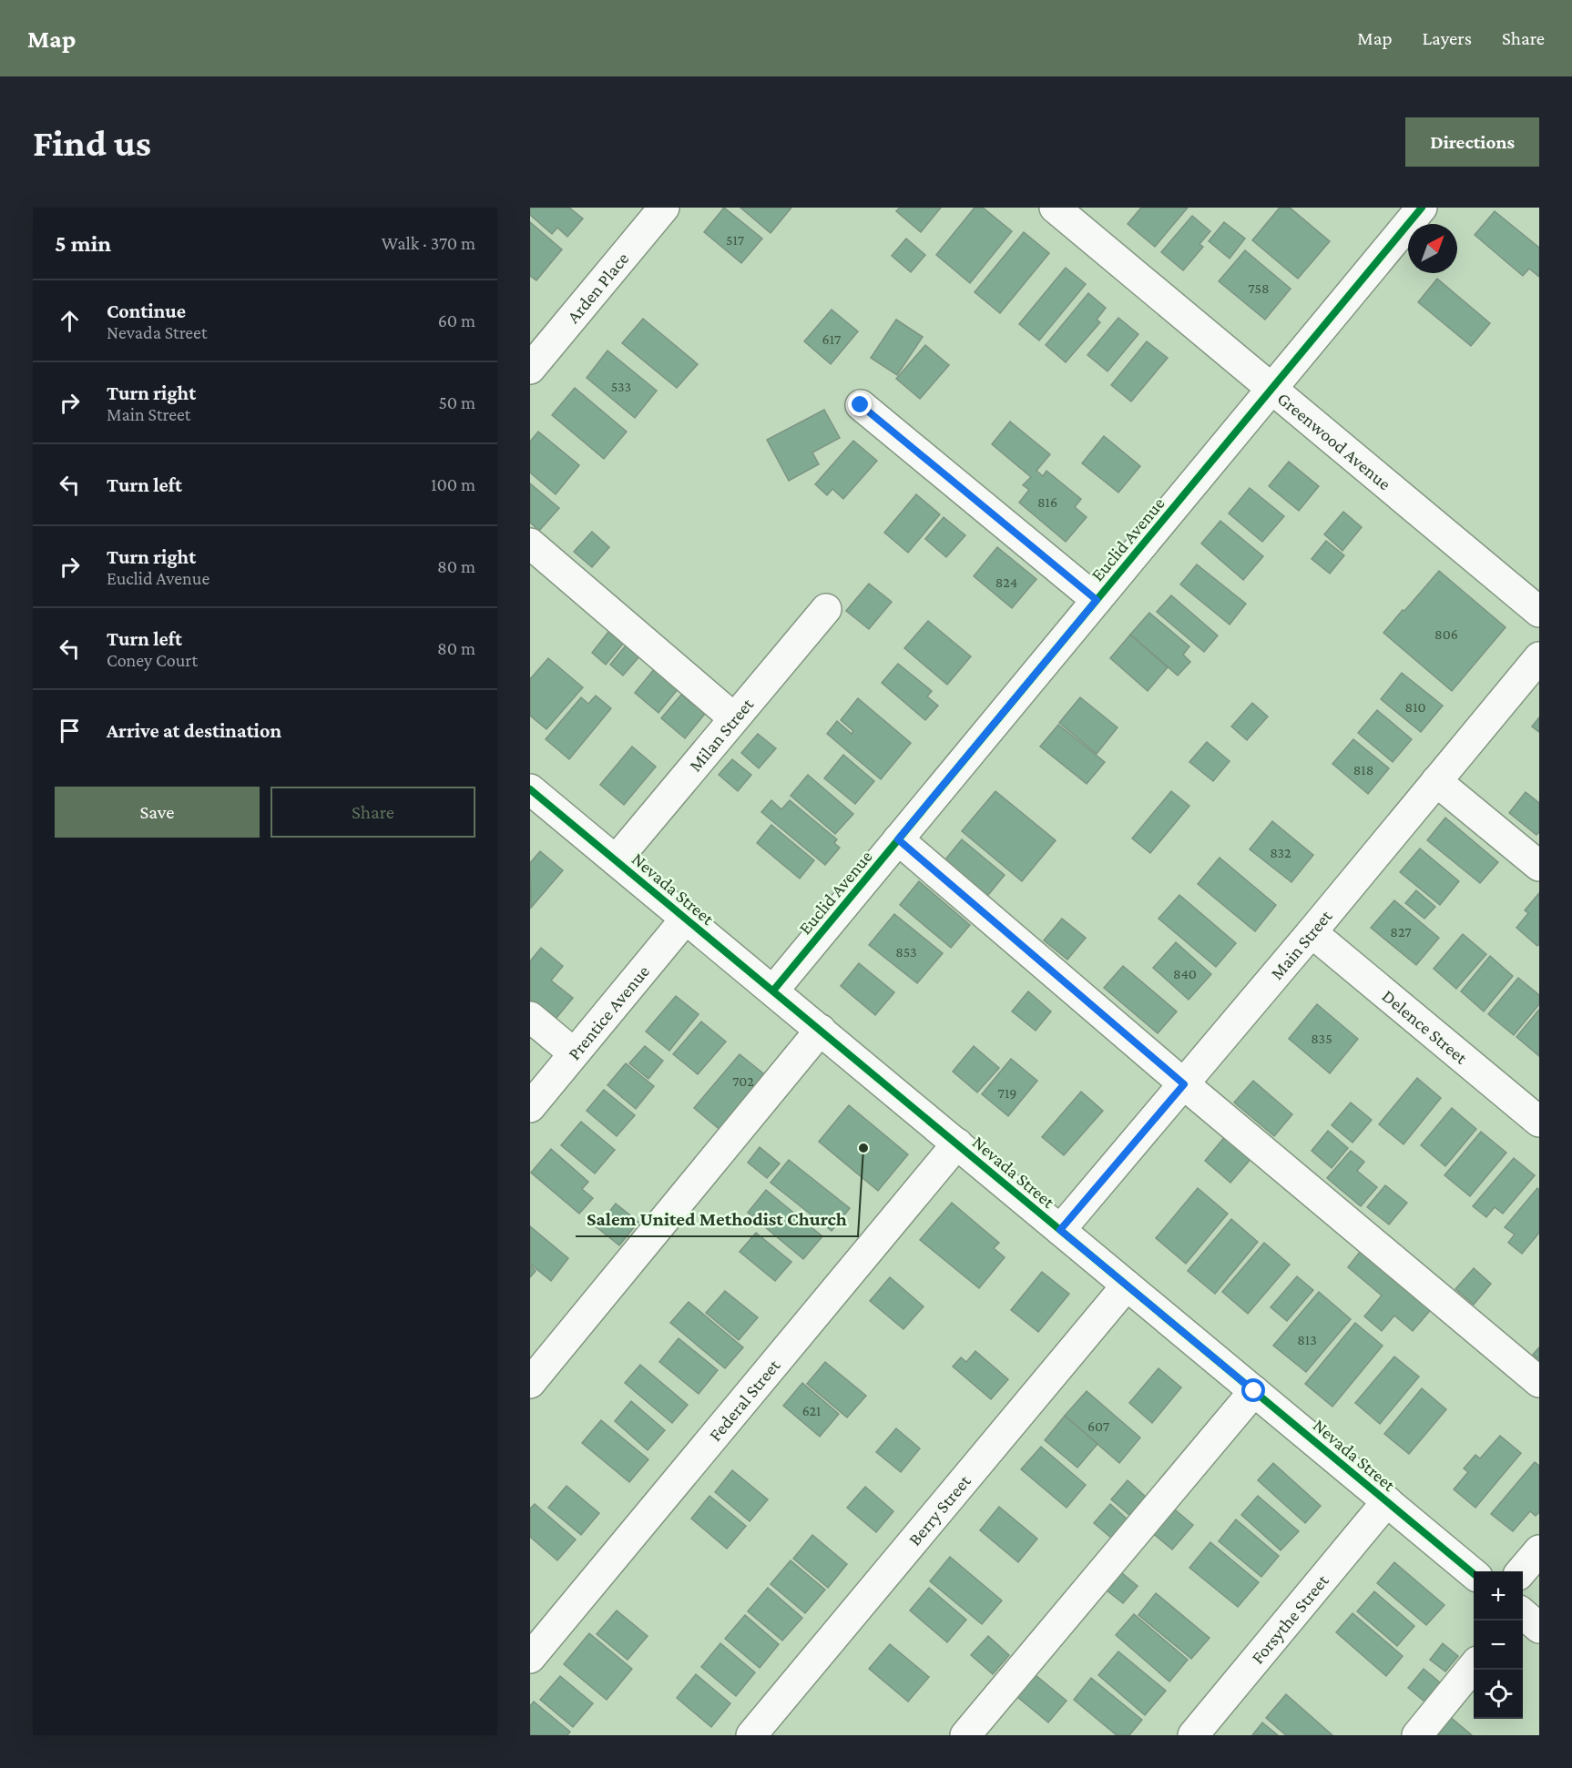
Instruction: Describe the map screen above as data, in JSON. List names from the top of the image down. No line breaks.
{"streets":{"street":["Arden Place","Greenwood Avenue","Euclid Avenue","Milan Street","Nevada Street","Main Street","Prentice Avenue","Delence Street","Federal Street","Berry Street","Forsythe Street"]},"crossings":[["Greenwood Avenue","Euclid Avenue"],["Euclid Avenue","Nevada Street"],["Milan Street","Nevada Street"],["Nevada Street","Main Street"],["Nevada Street","Prentice Avenue"],["Nevada Street","Federal Street"],["Nevada Street","Berry Street"],["Nevada Street","Forsythe Street"],["Main Street","Delence Street"]],"places":["Salem United Methodist Church"],"house_numbers":["517","758","617","533","816","824","806","810","818","832","827","853","840","835","702","719","813","621","607"],"north":"top right","page":{"header":"Map","nav":["Map","Layers","Share"],"buttons":["Directions",["Save","Share"]],"title":"Find us","heading":["5 min","Walk · 370 m"],"list":[["Continue","Nevada Street","60 m"],["Turn right","Main Street","50 m"],["Turn left","100 m"],["Turn right","Euclid Avenue","80 m"],["Turn left","Coney Court","80 m"],"Arrive at destination"],"map_buttons":["+","−"]}}
